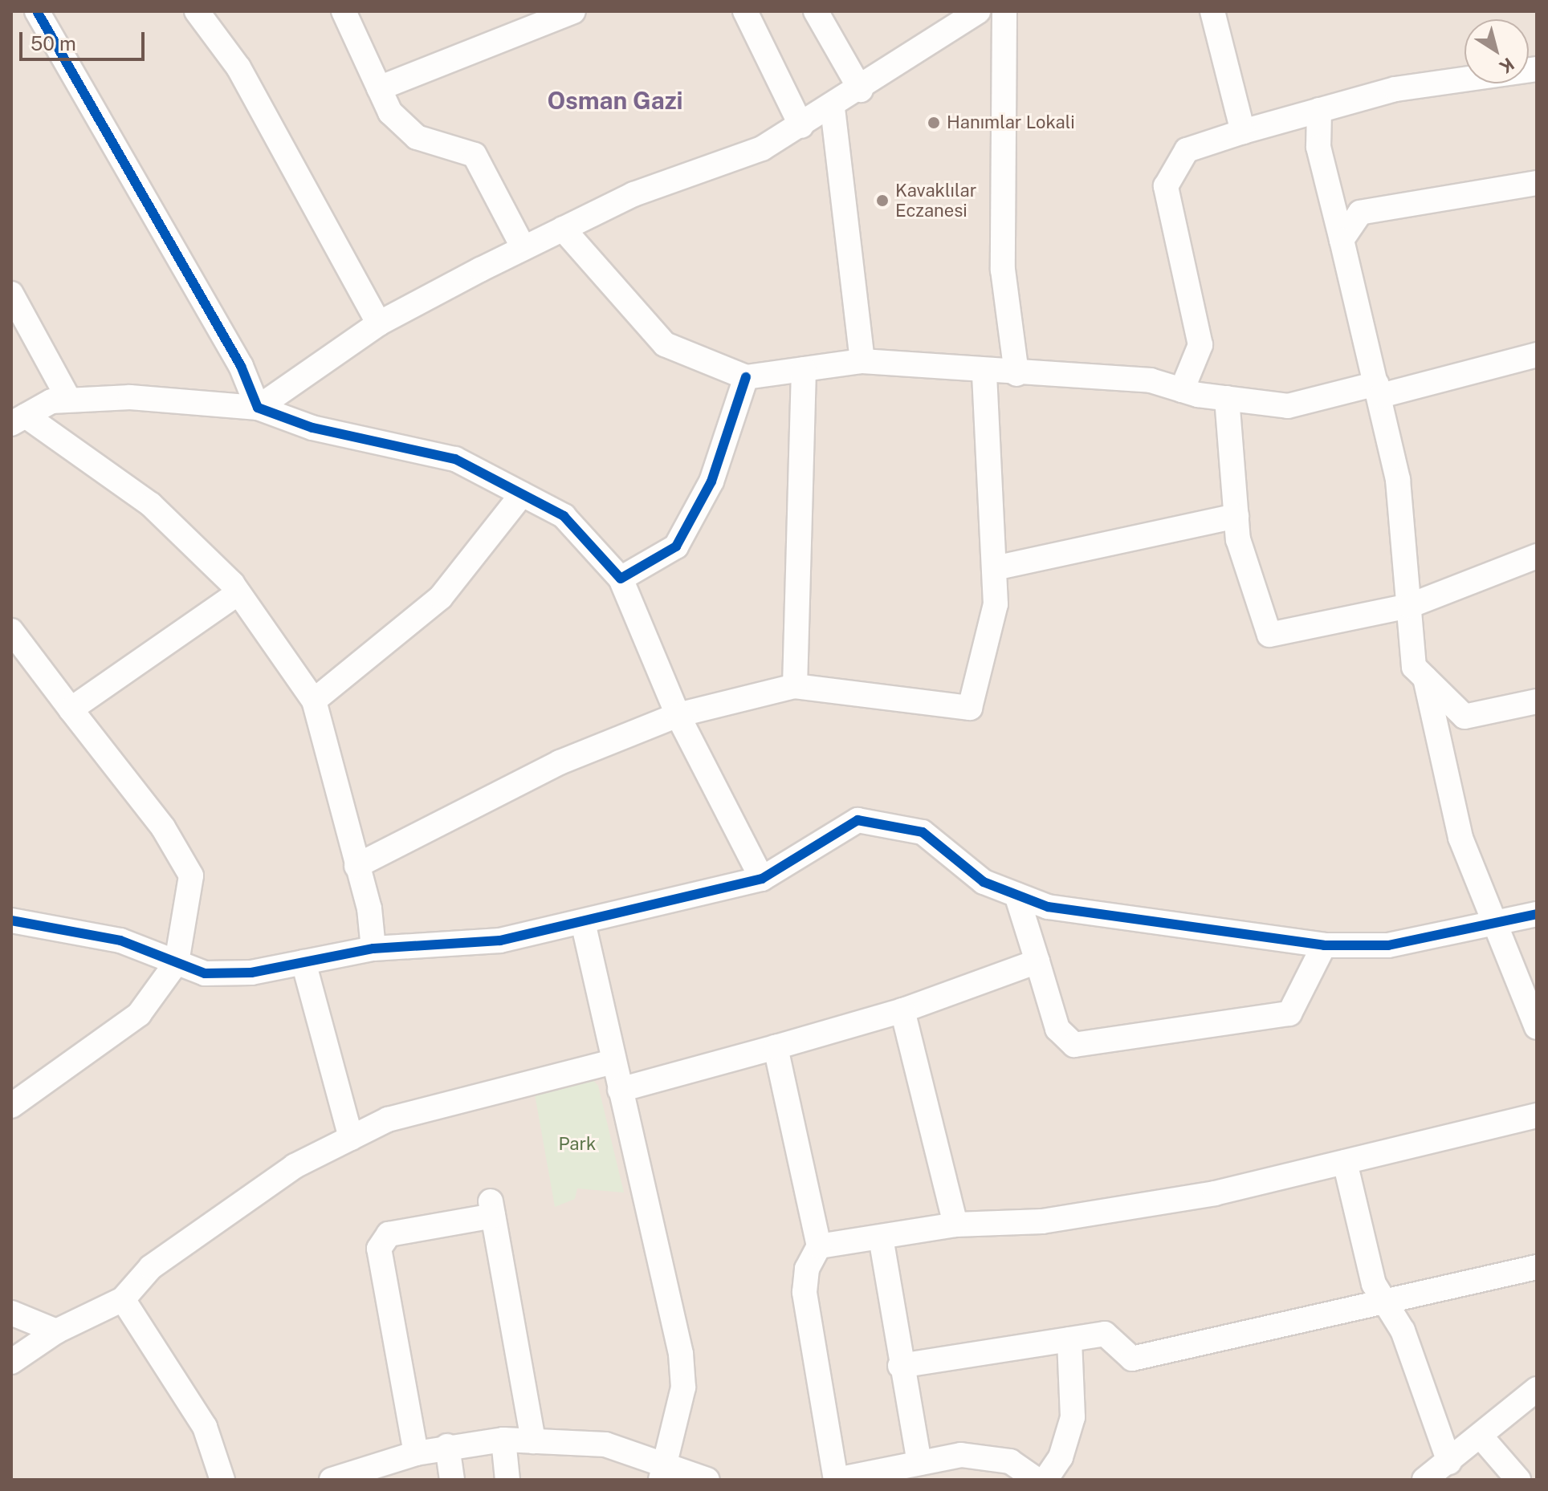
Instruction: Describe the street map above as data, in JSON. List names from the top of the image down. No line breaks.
{"districts":["Osman Gazi"],"parks":["Park"],"places":["Hanımlar Lokali","Kavaklılar Eczanesi"],"scale_bar":"50 m","north":"bottom right"}
